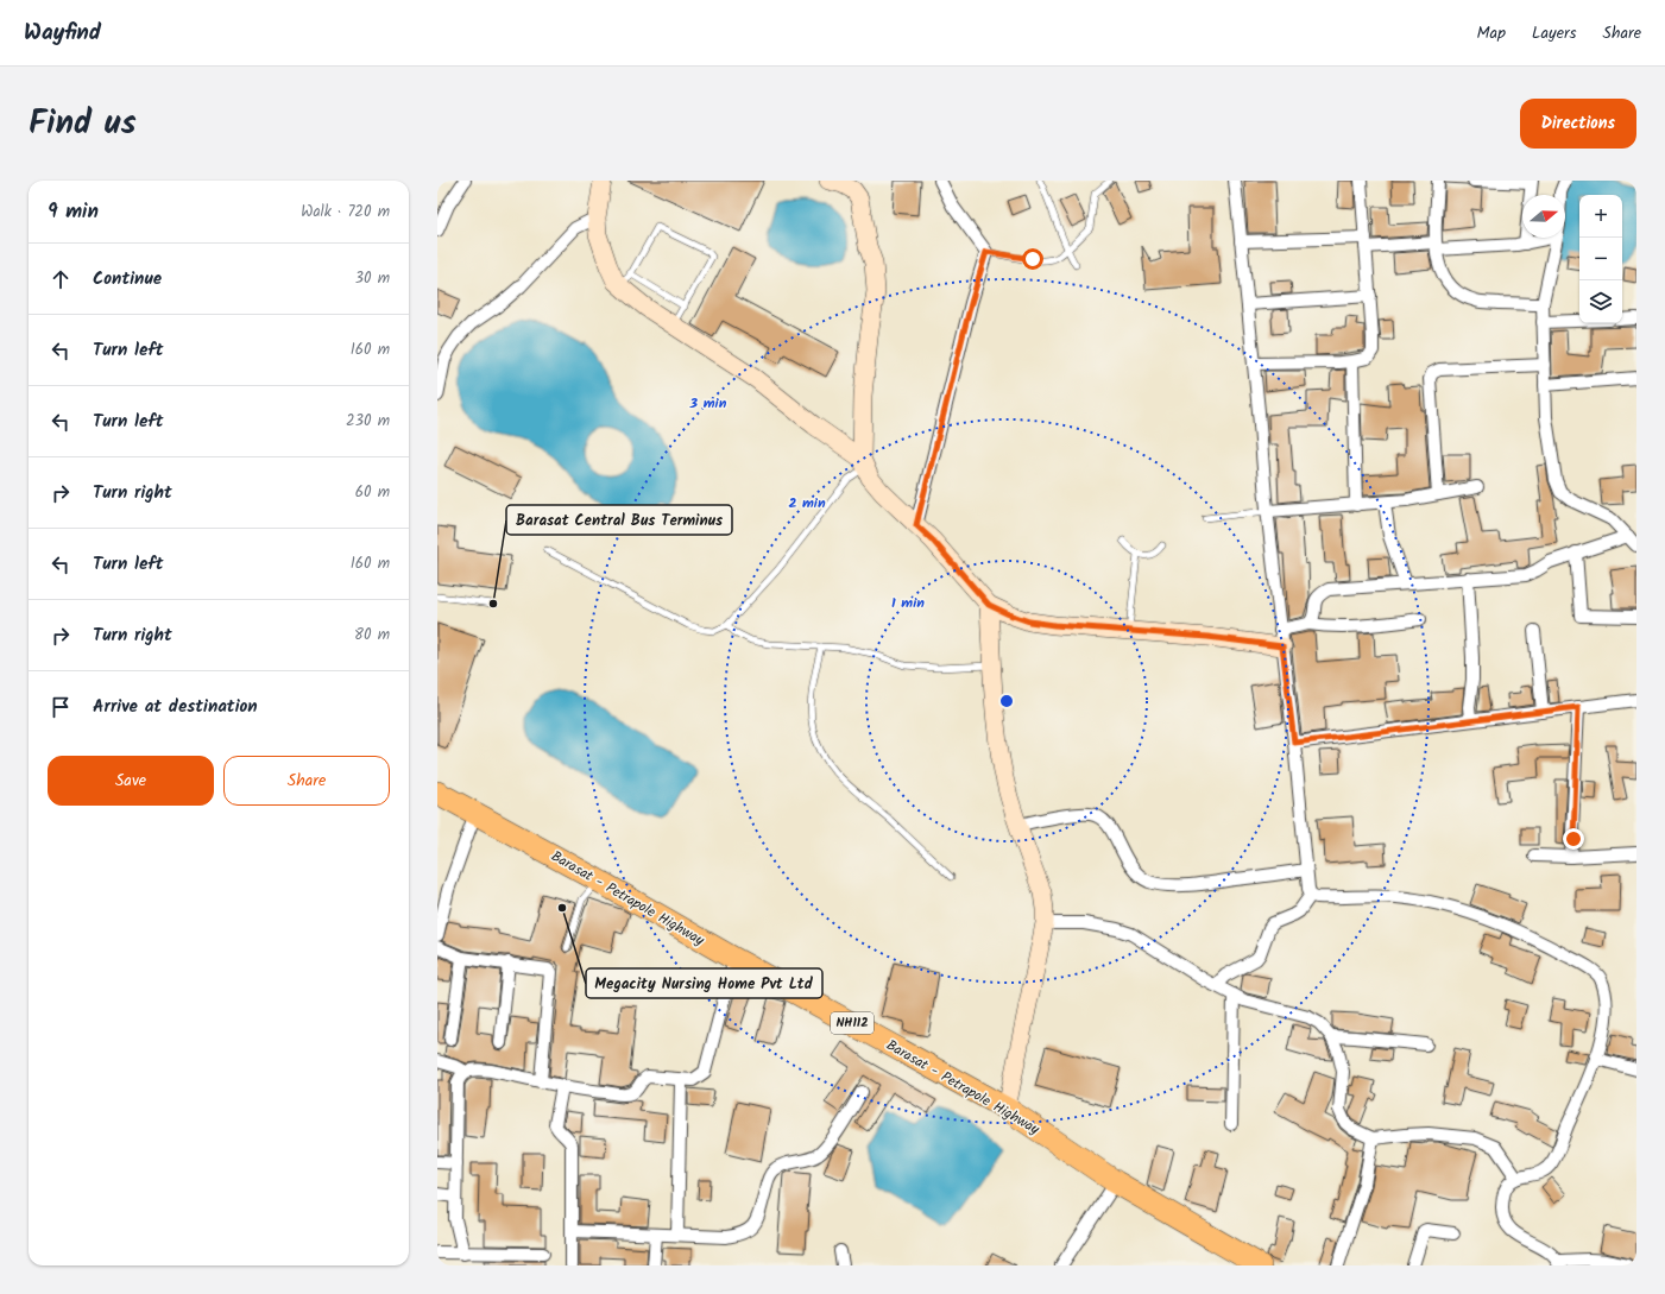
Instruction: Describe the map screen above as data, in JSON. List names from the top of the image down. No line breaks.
{"streets":{"highway":["Barasat - Petrapole Highway","NH112"]},"places":["Barasat Central Bus Terminus","Megacity Nursing Home Pvt Ltd"],"north":"right","page":{"header":"Wayfind","nav":["Map","Layers","Share"],"title":"Find us","buttons":["Directions",["Save","Share"]],"heading":["9 min","Walk · 720 m"],"map_buttons":["+","−"],"list":[["Continue","30 m"],["Turn left","160 m"],["Turn left","230 m"],["Turn right","60 m"],["Turn left","160 m"],["Turn right","80 m"],"Arrive at destination"]},"rings":["3 min","2 min","1 min"]}
